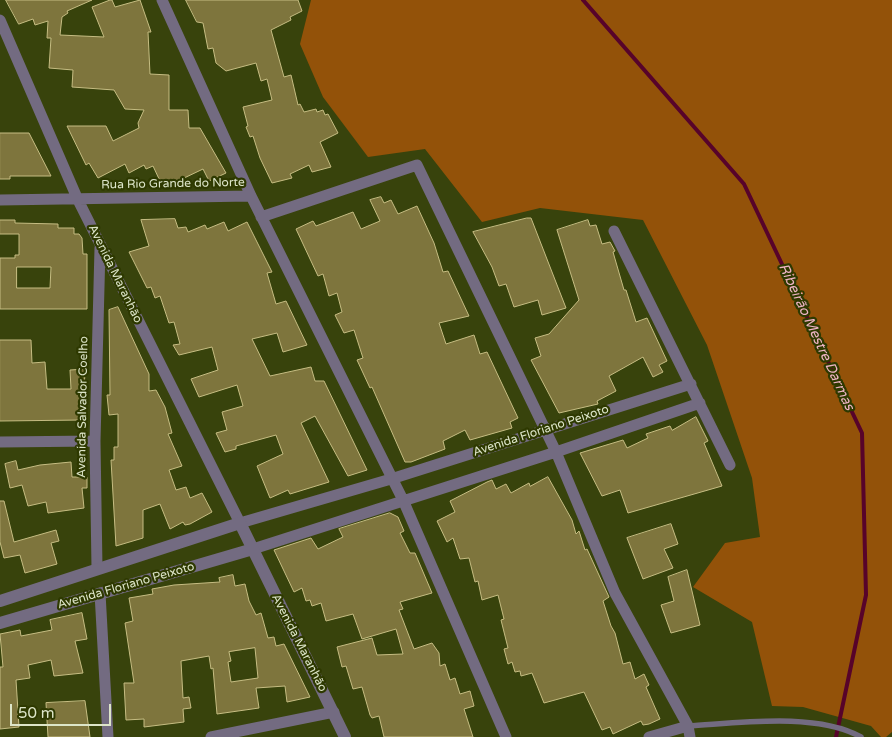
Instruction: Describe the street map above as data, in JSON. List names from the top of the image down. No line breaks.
{"streets":{"street":["Rua Rio Grande do Norte","Avenida Maranhão","Avenida Salvador Coelho","Avenida Floriano Peixoto"]},"crossings":[["Rua Rio Grande do Norte","Avenida Maranhão"],["Avenida Maranhão","Avenida Salvador Coelho"],["Avenida Maranhão","Avenida Floriano Peixoto"],["Avenida Salvador Coelho","Avenida Floriano Peixoto"]],"water":["Ribeirão Mestre Darmas"],"scale_bar":"50 m"}
